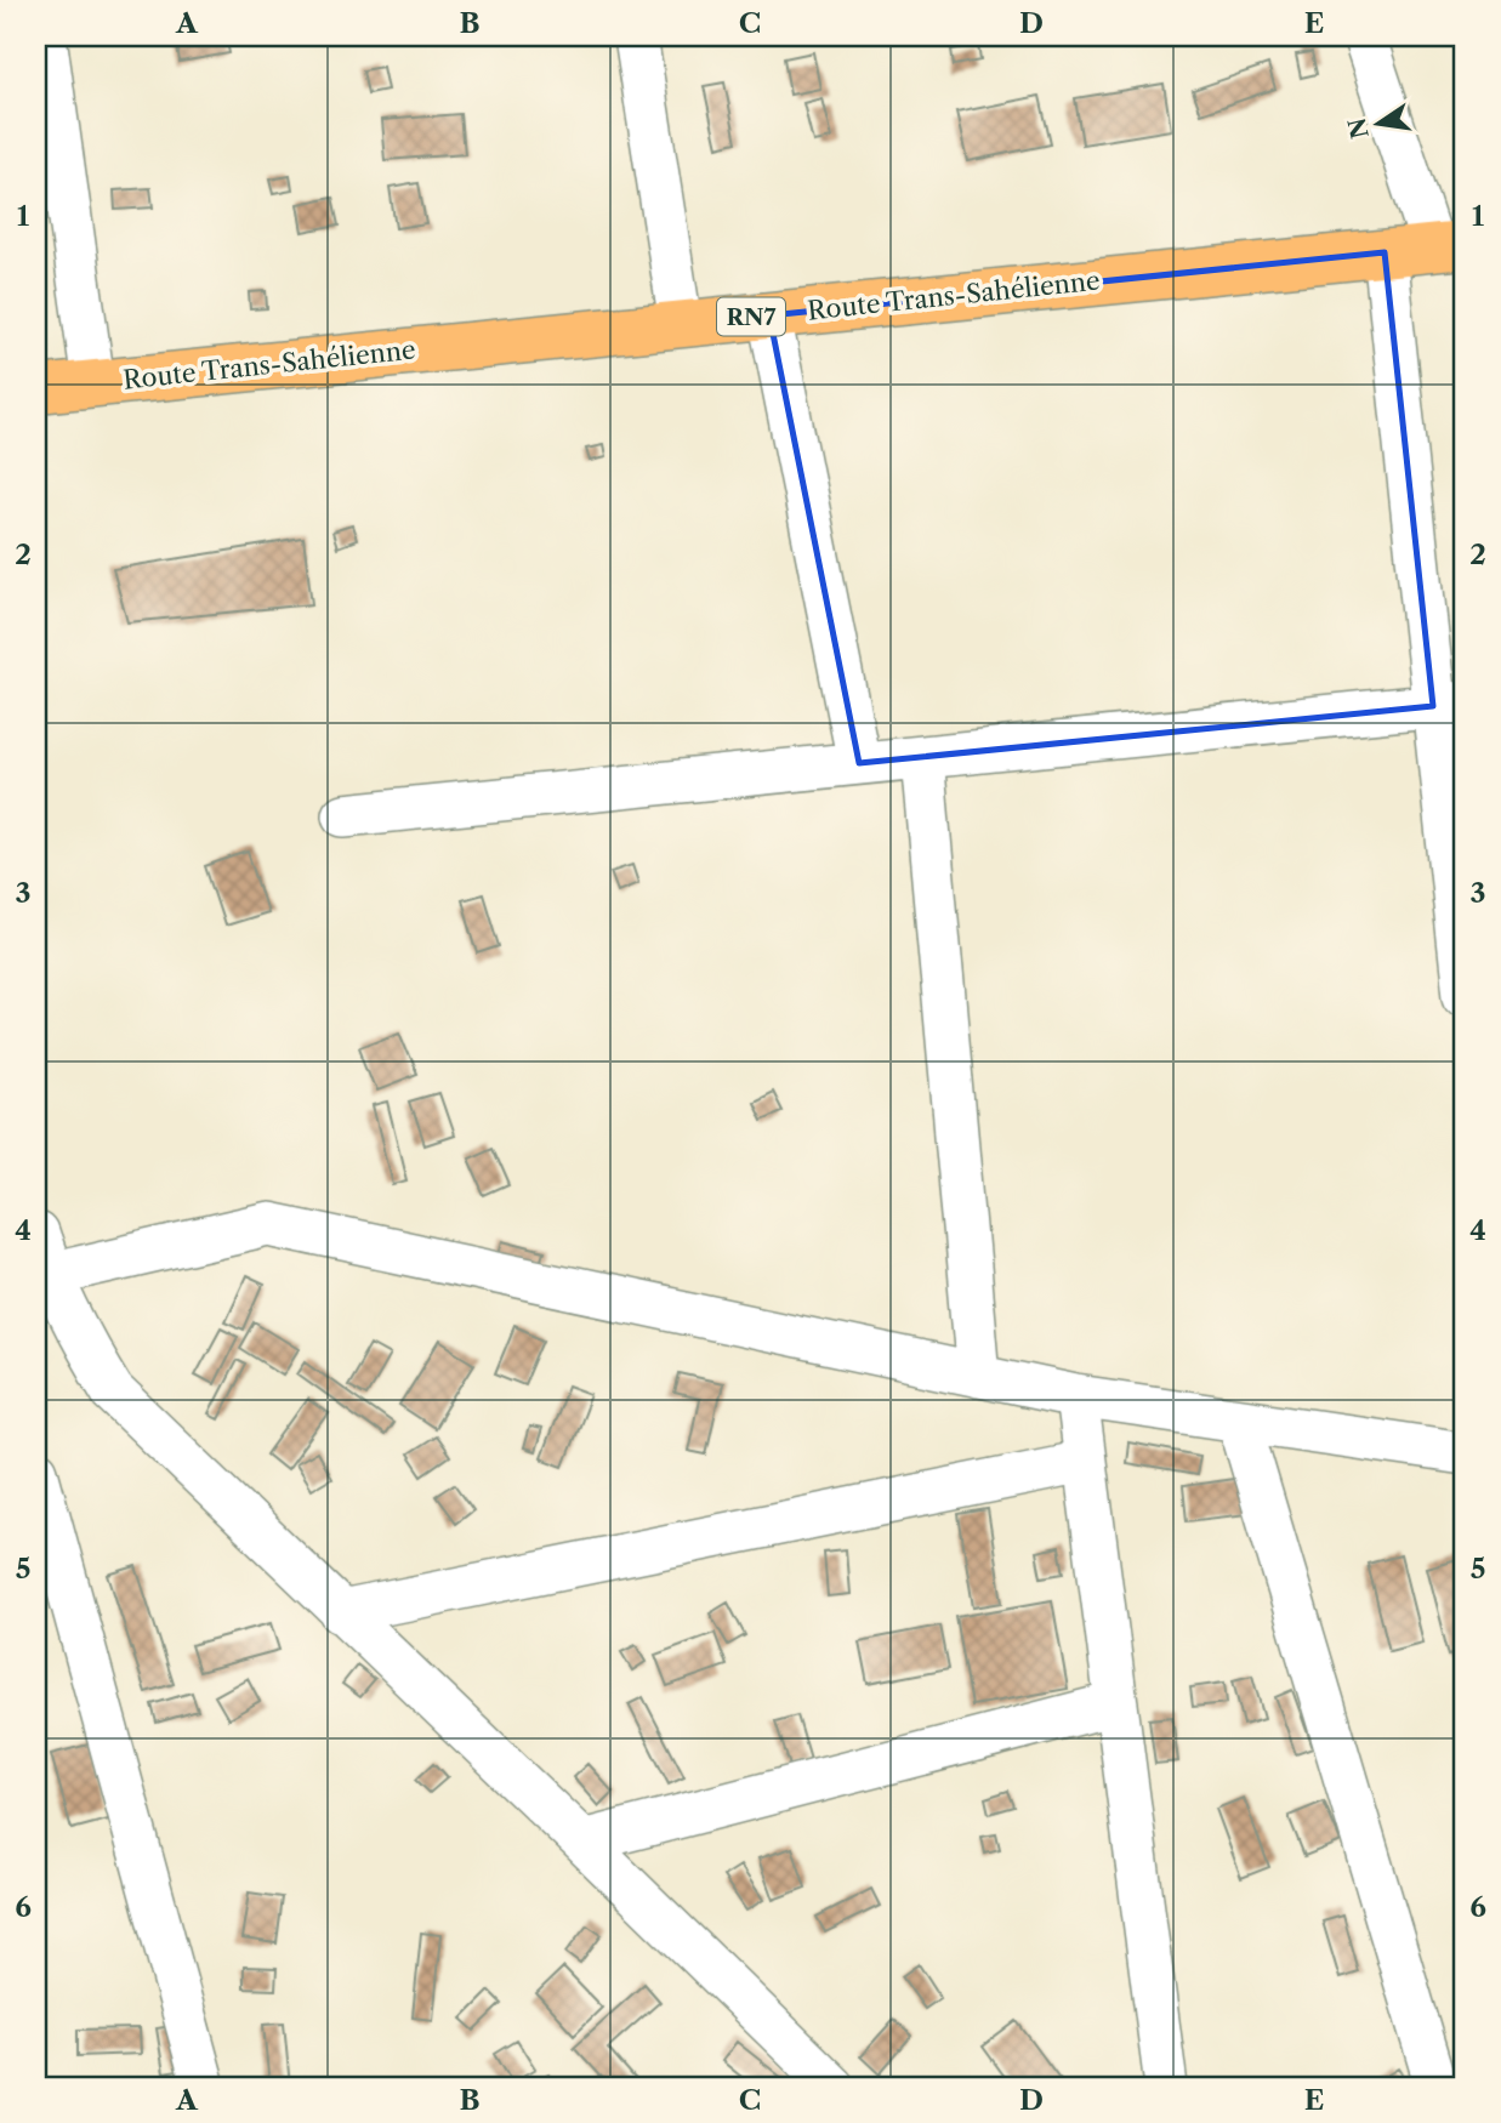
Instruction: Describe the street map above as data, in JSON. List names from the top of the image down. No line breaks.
{"streets":{"highway":["Route Trans-Sahélienne","RN7"]},"north":"left","grid":{"columns":["A","B","C","D","E"],"rows":["1","2","3","4","5","6"]}}
